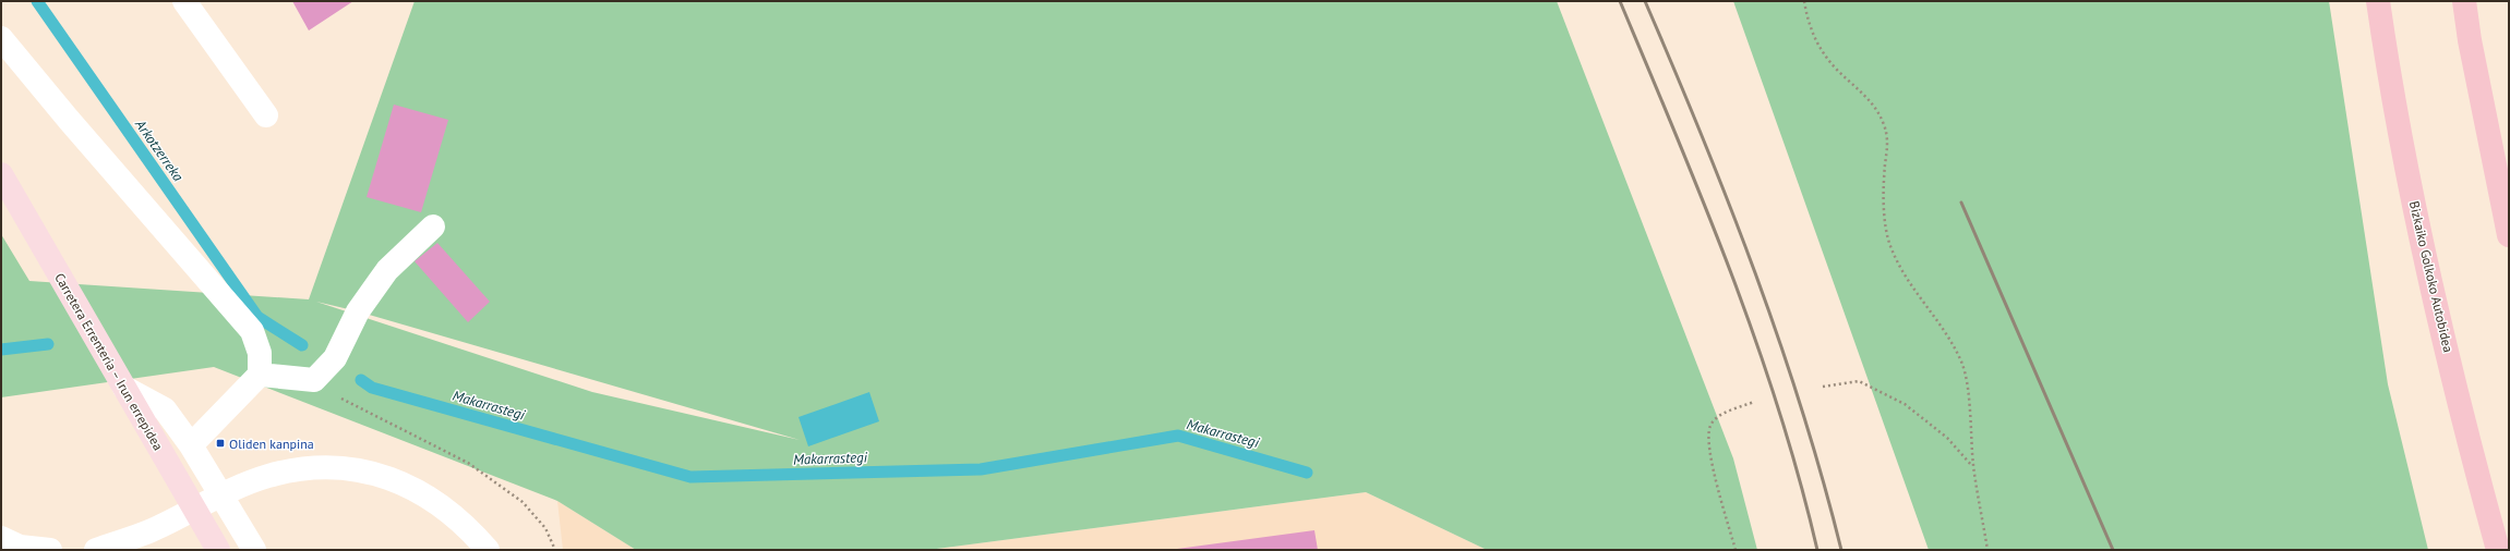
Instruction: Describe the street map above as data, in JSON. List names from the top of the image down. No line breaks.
{"streets":{"highway":["Bizkaiko Golkoko Autobidea"],"main road":["Carretera Errenteria – Irun errepidea"]},"water":["Arkotzerreka","Makarrastegi"],"places":{"transit":["Oliden kanpina"]}}
